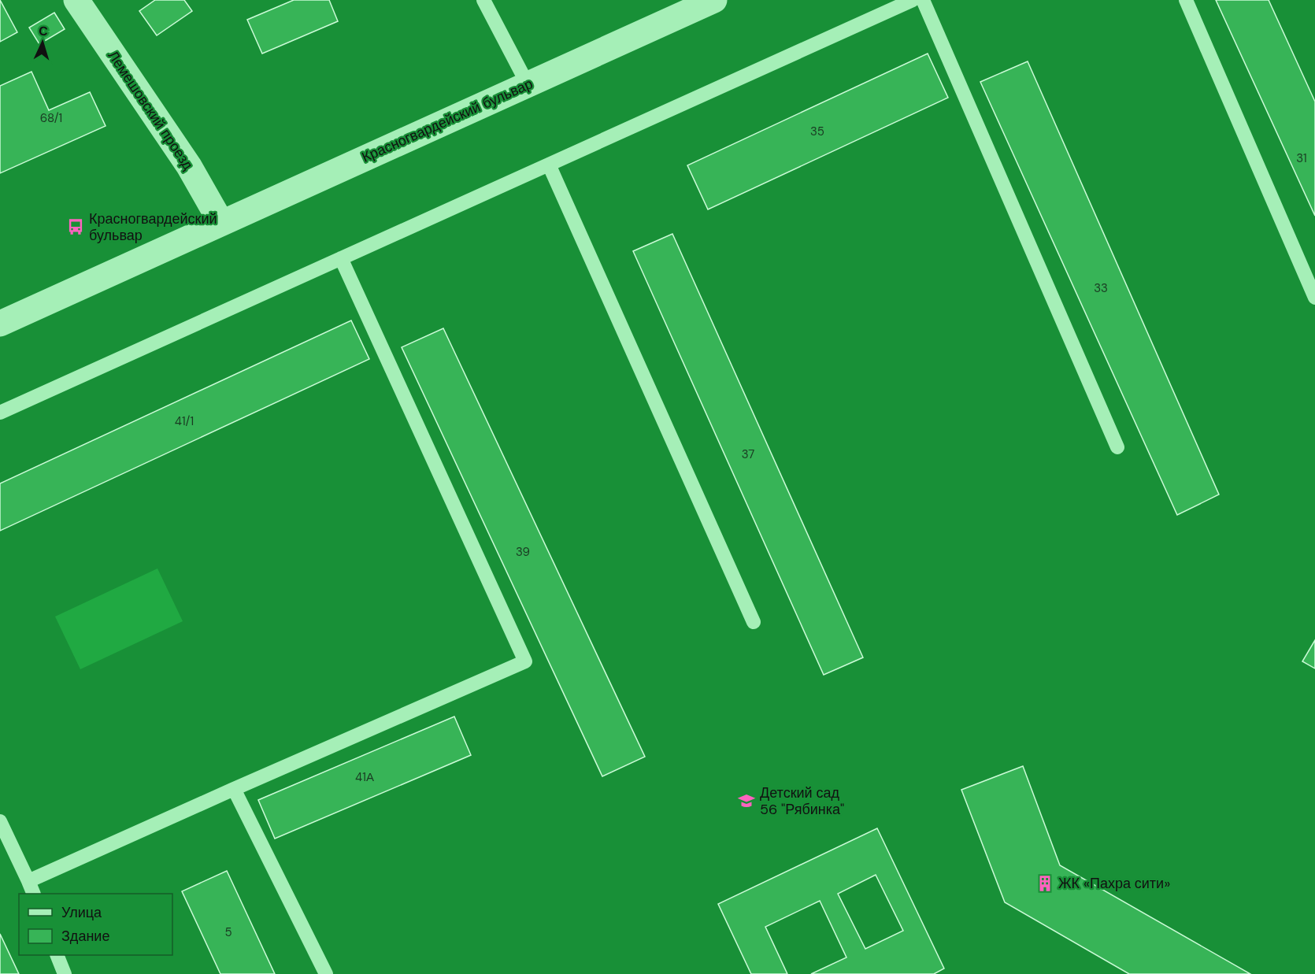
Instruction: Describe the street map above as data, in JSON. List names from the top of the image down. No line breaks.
{"streets":{"street":["Лемешовский проезд","Красногвардейский бульвар"]},"crossings":[["Лемешовский проезд","Красногвардейский бульвар"]],"places":{"bus stop":["Красногвардейский бульвар"],"school or university":["Детский сад 56 \"Рябинка\""],"building":["ЖК «Пахра сити»"]},"house_numbers":["68/1","35","31","33","41/1","37","39","41А","5"],"legend":["Улица","Здание"],"north":"top"}
